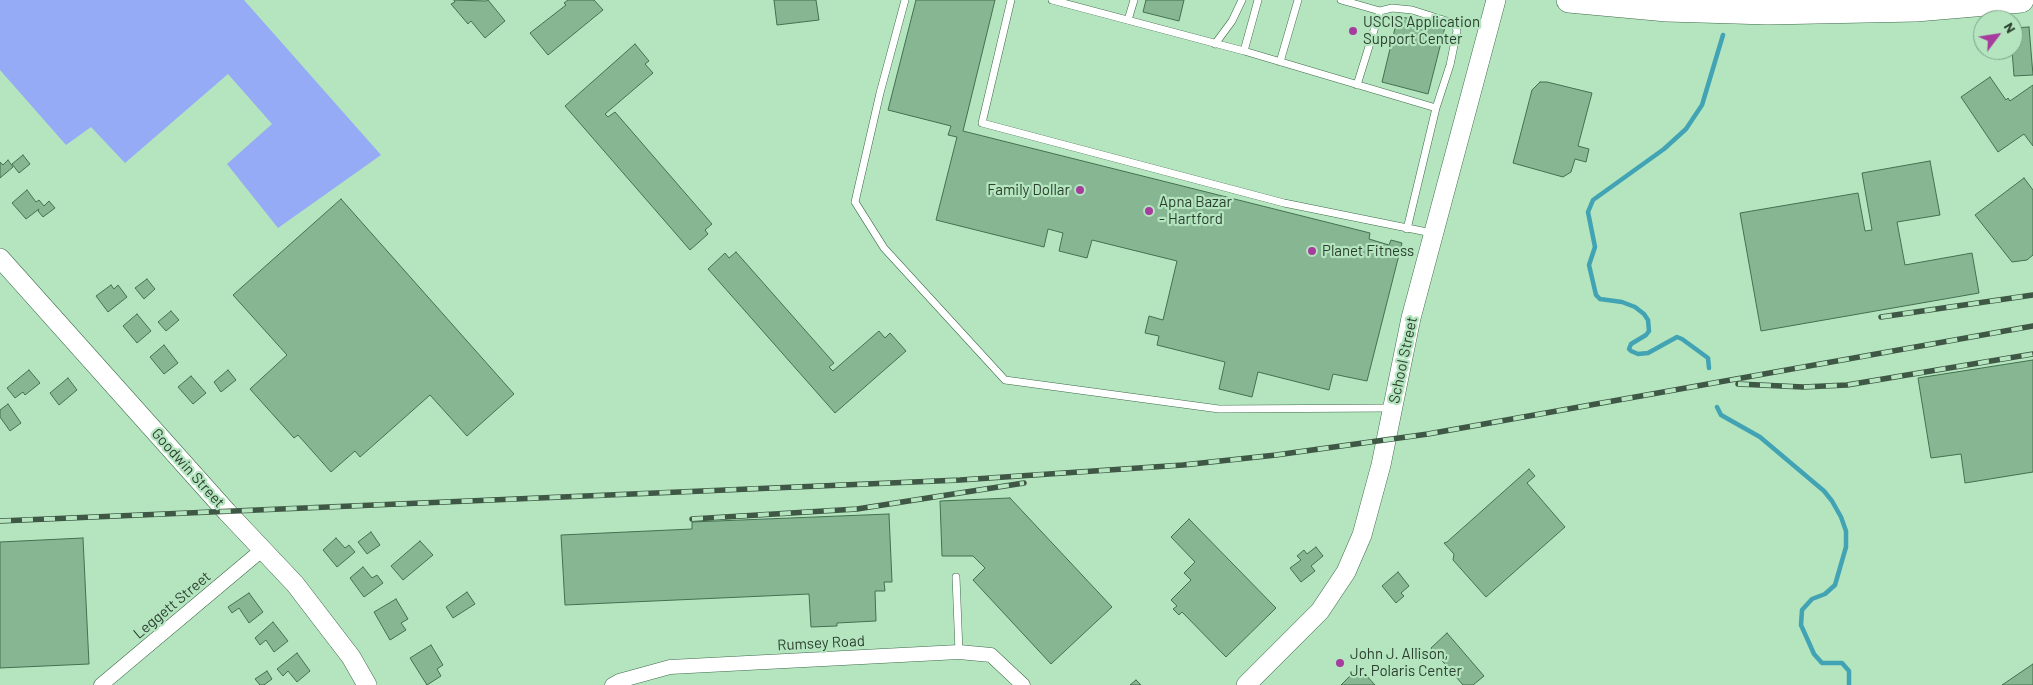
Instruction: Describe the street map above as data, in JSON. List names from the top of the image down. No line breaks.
{"streets":{"main road":["School Street","Goodwin Street"],"street":["Leggett Street","Rumsey Road"]},"crossings":[["Goodwin Street","Leggett Street"]],"places":["USCIS Application Support Center","Family Dollar","Apna Bazar - Hartford","Planet Fitness","John J. Allison, Jr. Polaris Center"],"north":"top right"}
